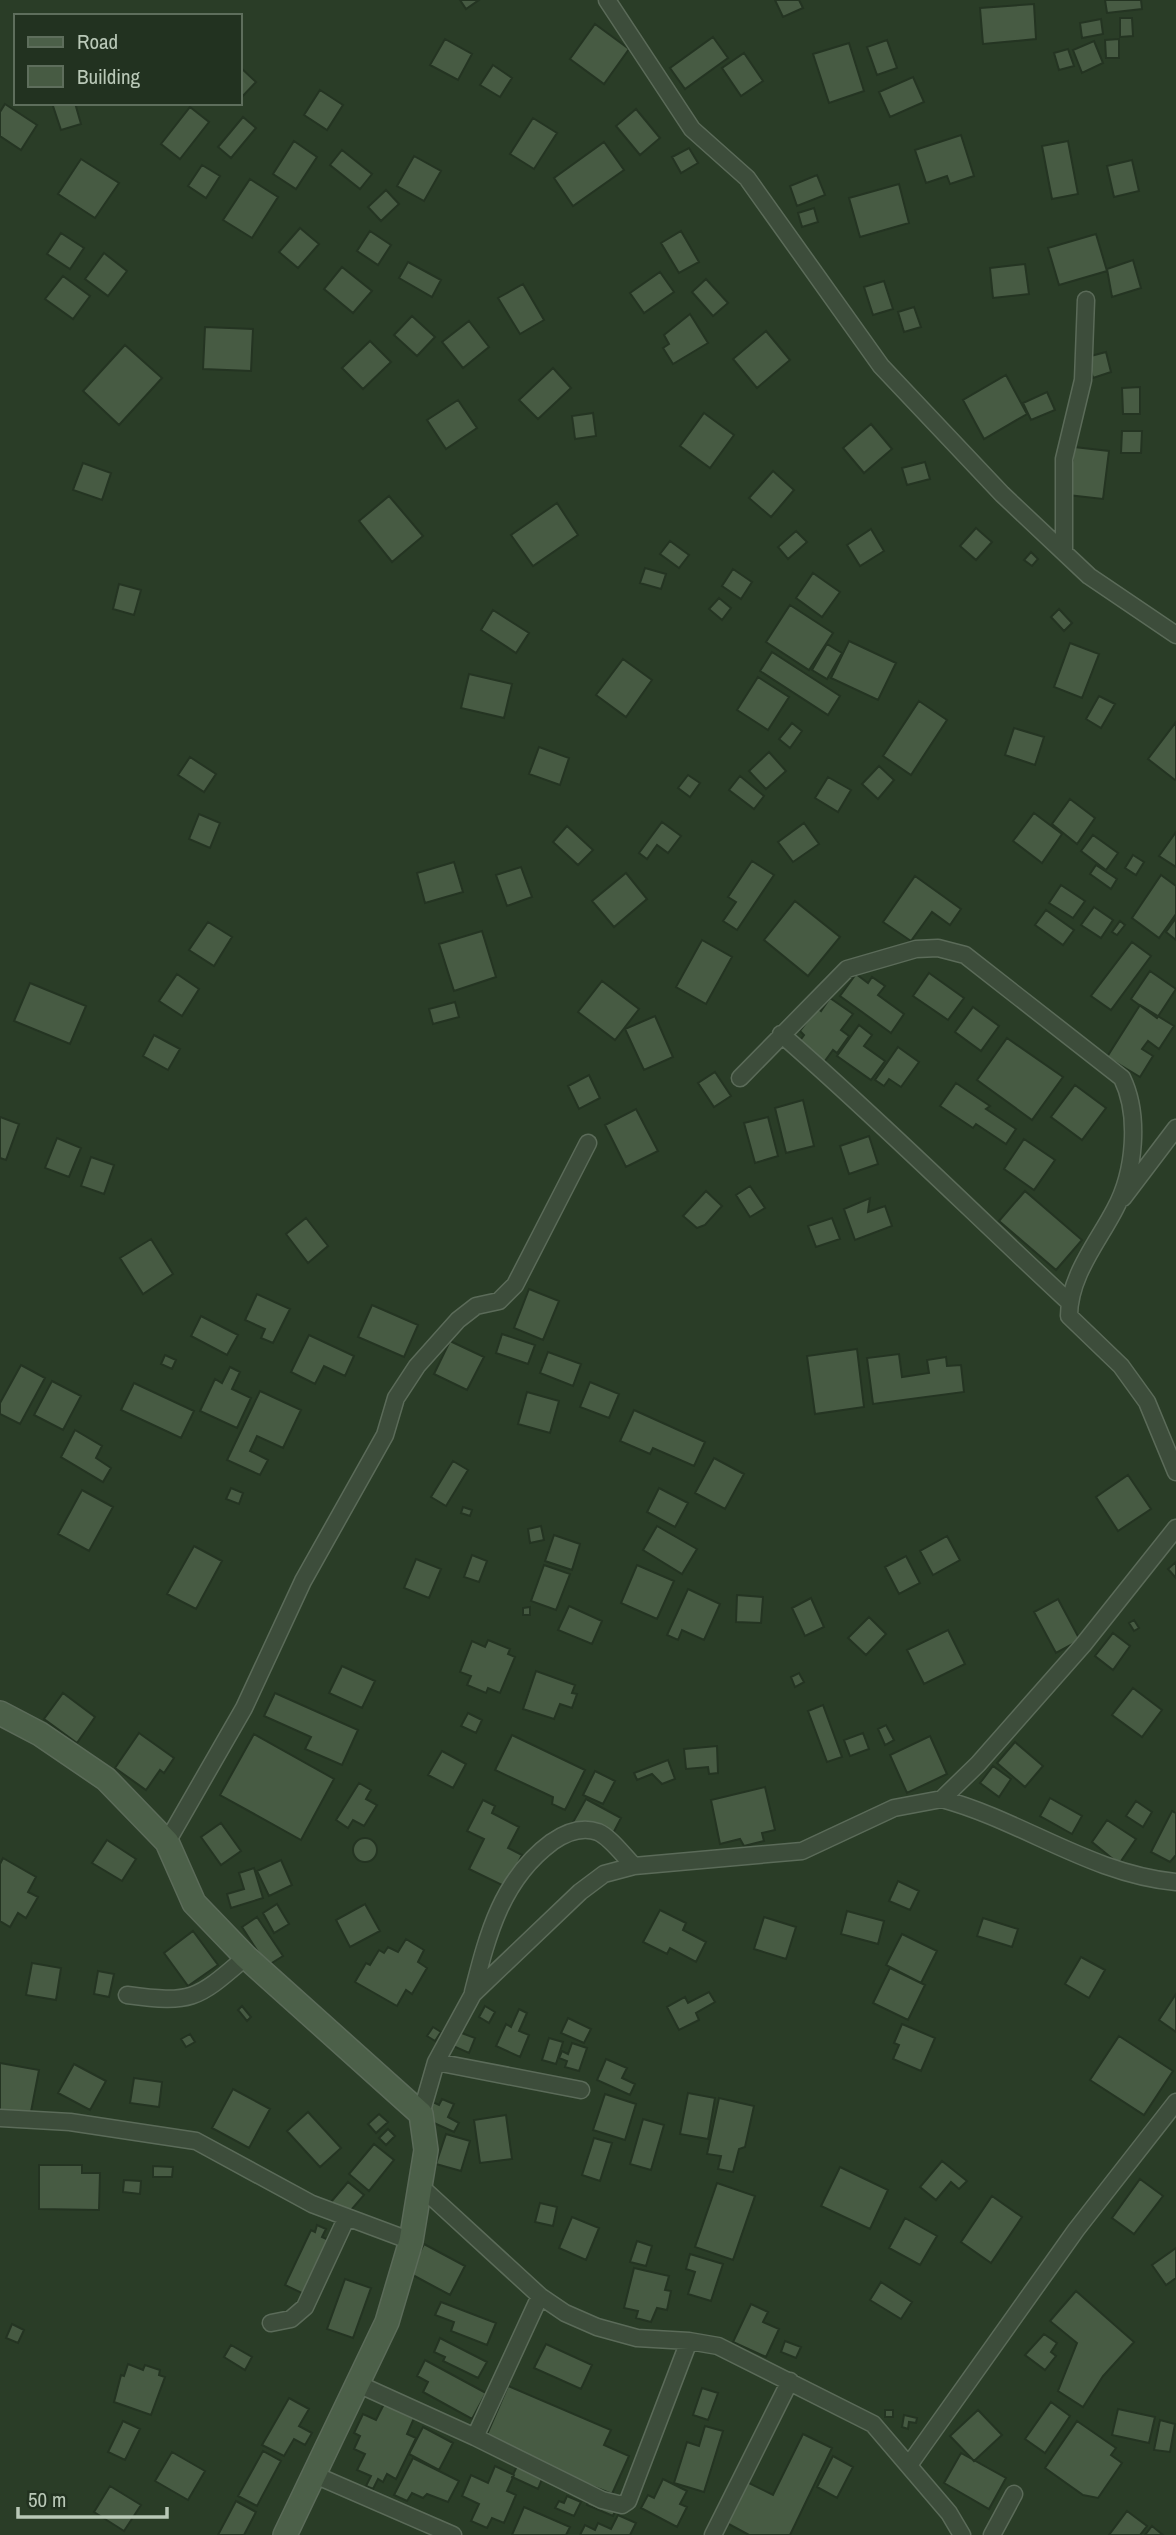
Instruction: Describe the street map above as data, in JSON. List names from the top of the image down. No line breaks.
{"legend":["Road","Building"],"scale_bar":"50 m"}
